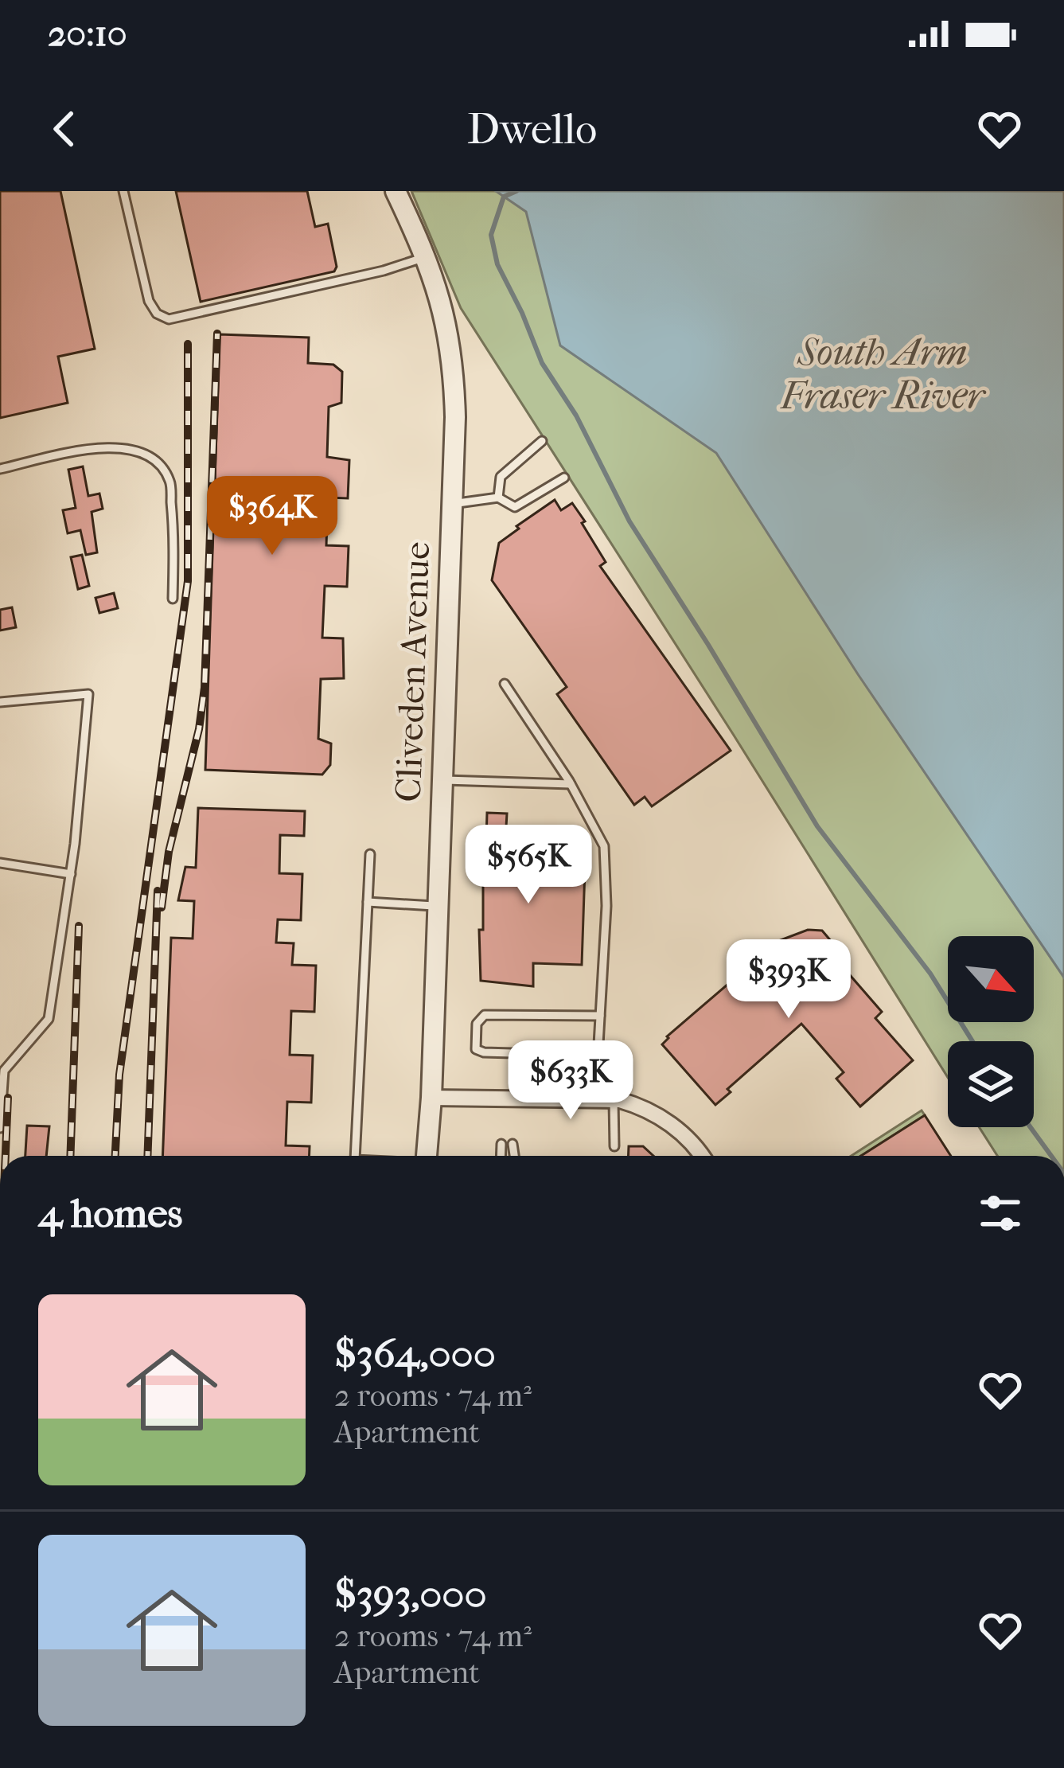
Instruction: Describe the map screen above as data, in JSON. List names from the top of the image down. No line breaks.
{"streets":{"street":["Cliveden Avenue"]},"water":["South Arm Fraser River"],"north":"bottom right","page":{"status":"20:10","header":"Dwello","price":["$364K","$565K","$393K","$633K"],"heading":"4 homes","list":[{"name":"$364,000","note":"2 rooms · 74 m² · Apartment"},{"name":"$393,000","note":"2 rooms · 74 m² · Apartment"}]}}
